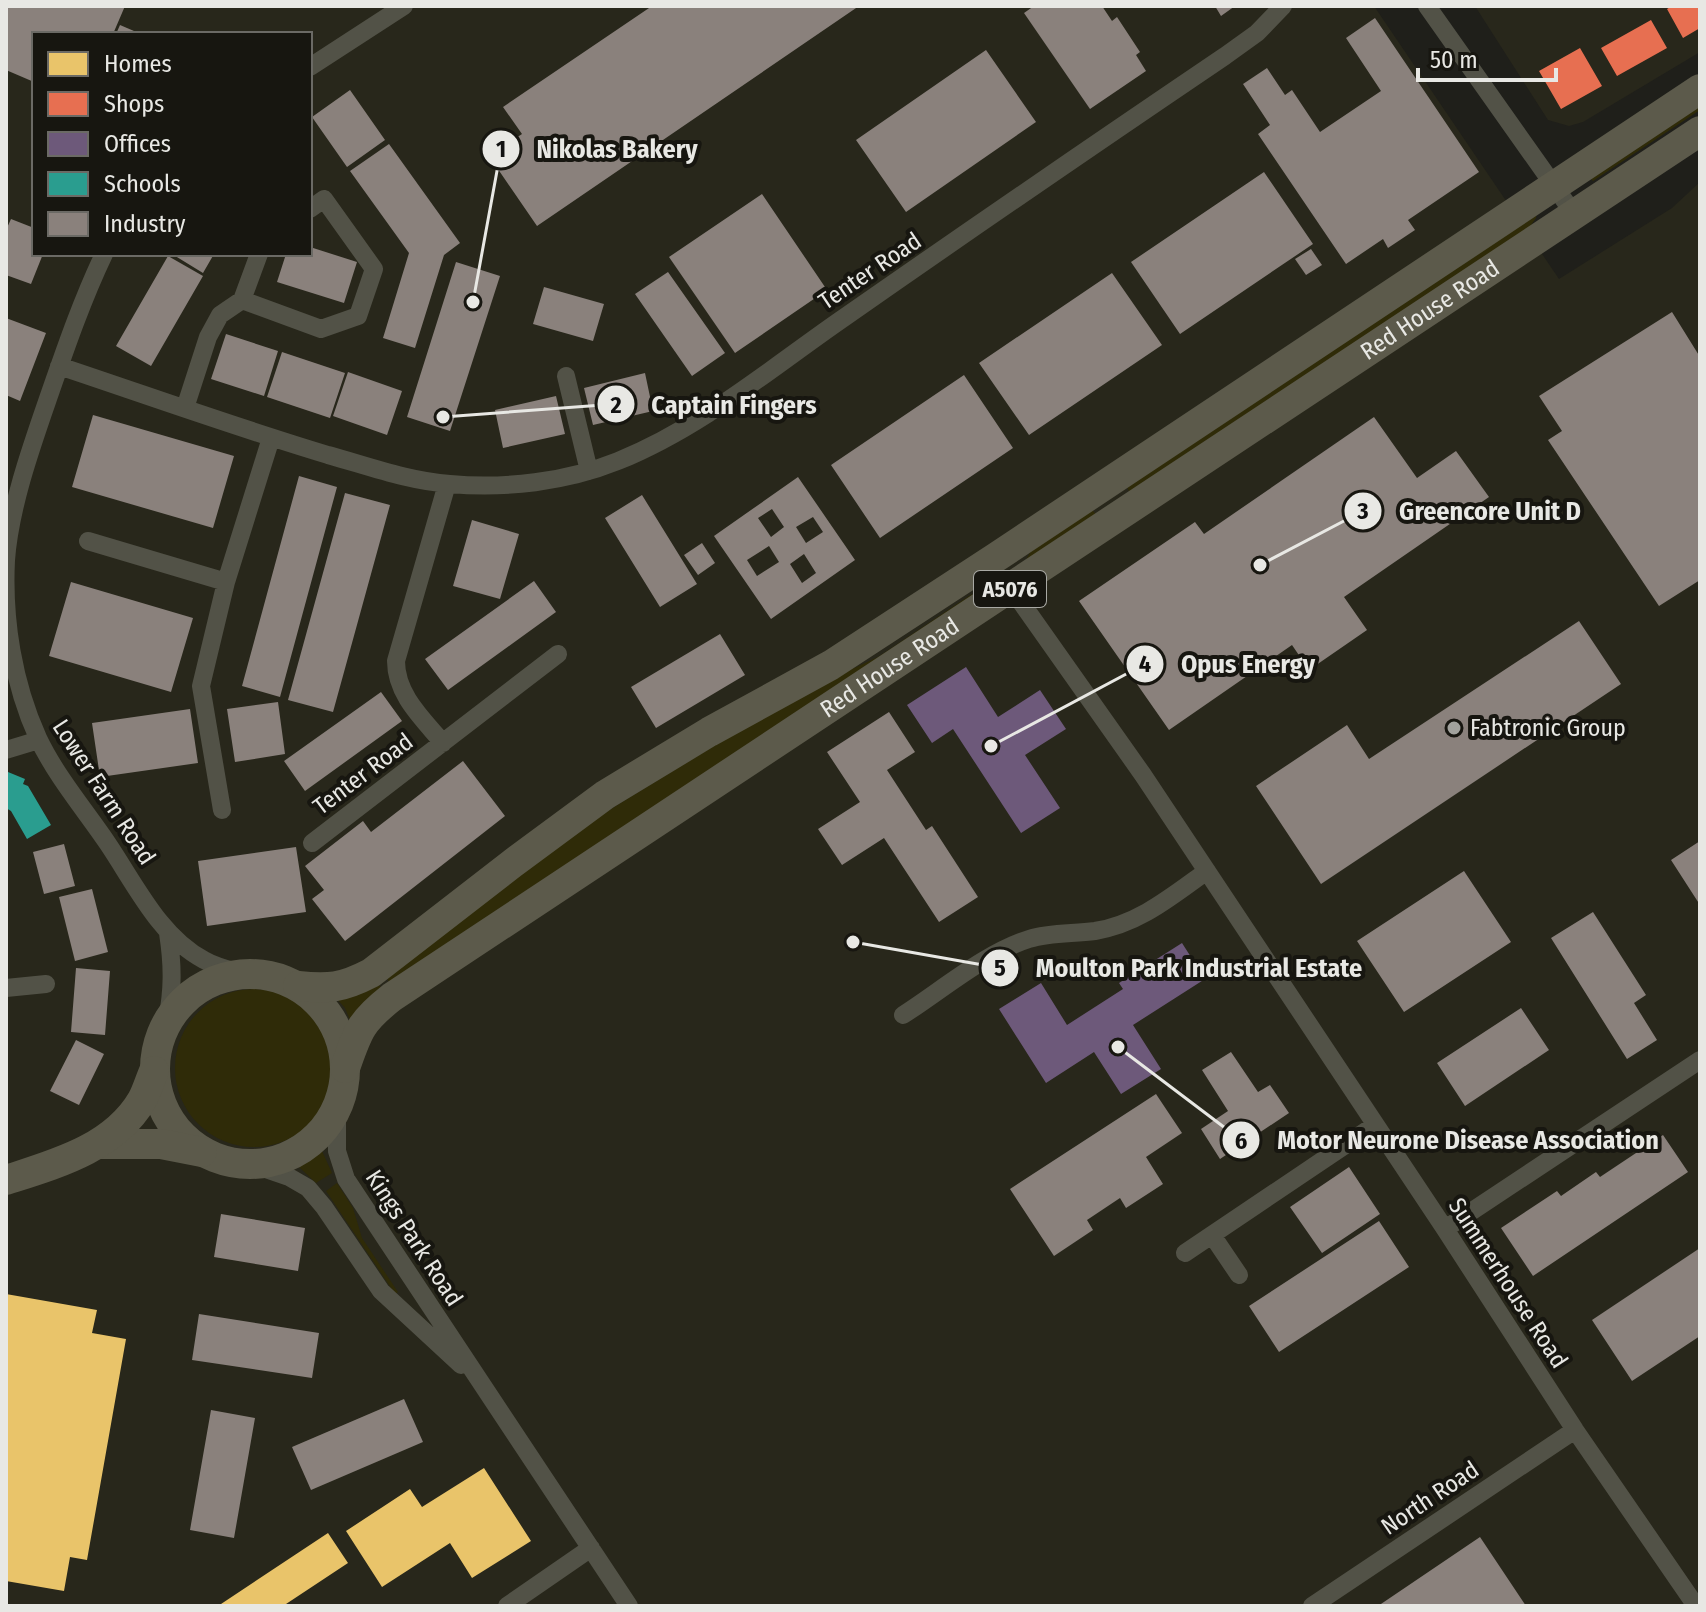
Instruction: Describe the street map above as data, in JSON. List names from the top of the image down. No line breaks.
{"streets":{"main road":["Red House Road","A5076"],"street":["Tenter Road","Lower Farm Road","Kings Park Road","Summerhouse Road","North Road"]},"crossings":[["Tenter Road","Lower Farm Road"],["Red House Road","Kings Park Road"],["Red House Road","Summerhouse Road"],["Summerhouse Road","North Road"]],"places":["Nikolas Bakery","Captain Fingers","Greencore Unit D","Fabtronic Group","Opus Energy","Moulton Park Industrial Estate","Motor Neurone Disease Association"],"legend":["Homes","Shops","Offices","Schools","Industry"],"scale_bar":"50 m"}
